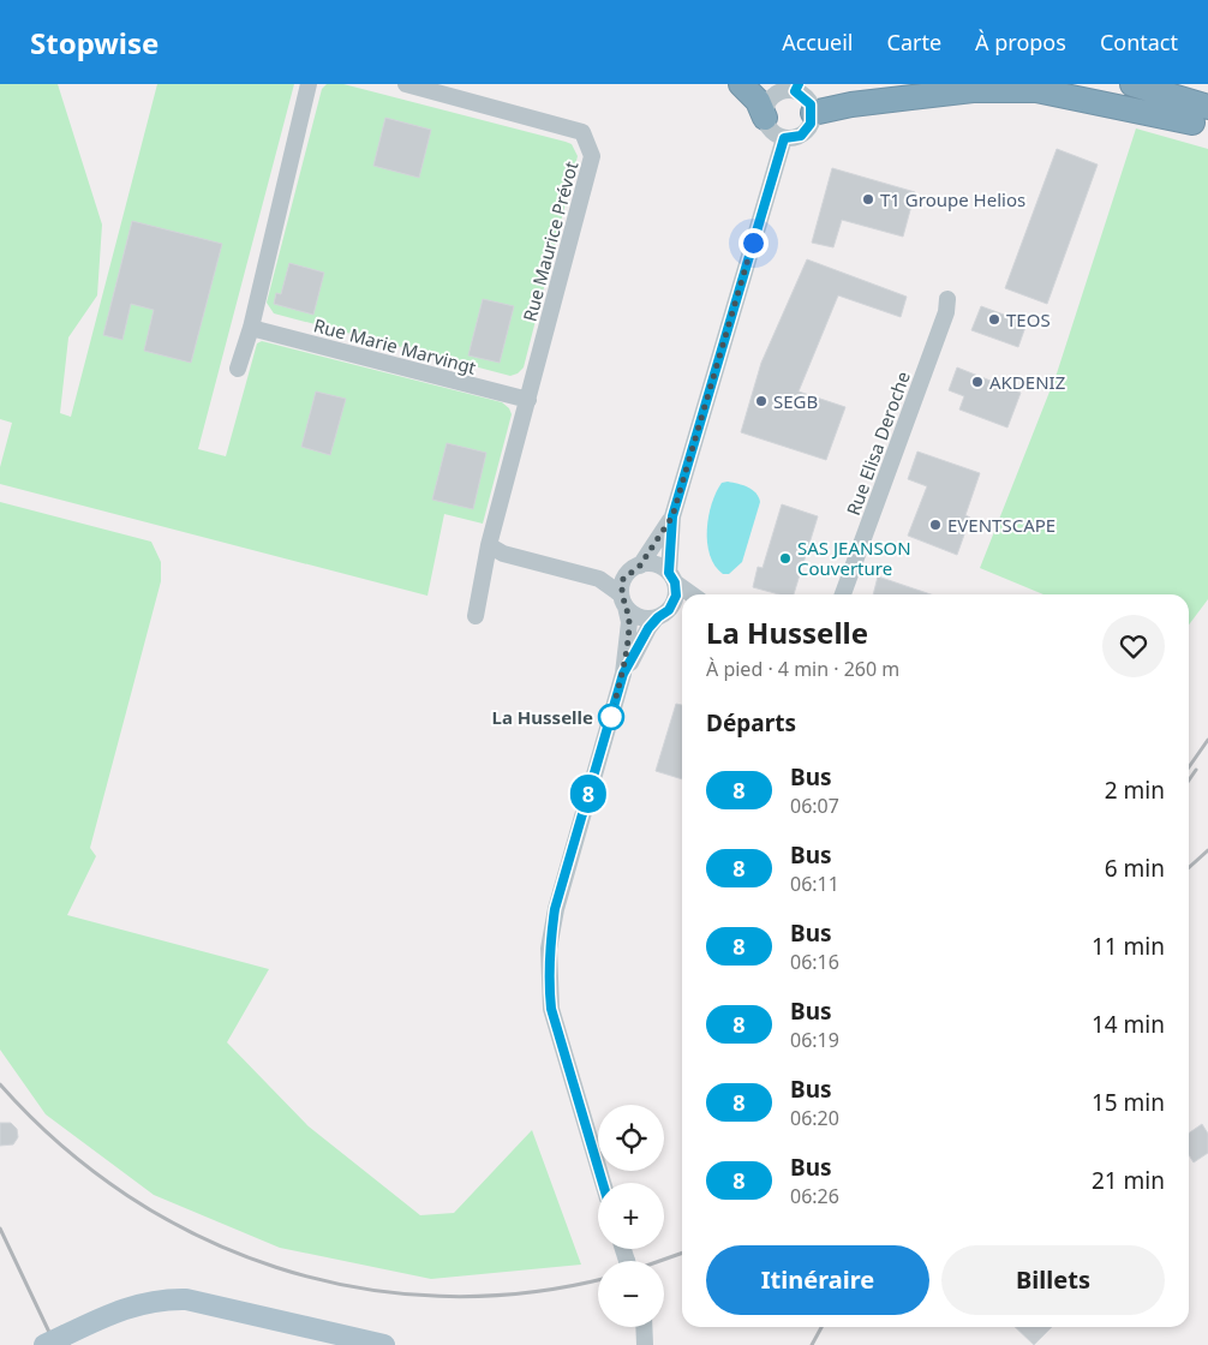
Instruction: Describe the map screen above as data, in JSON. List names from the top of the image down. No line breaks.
{"streets":{"street":["Rue Maurice Prévot","Rue Marie Marvingt","Rue Elisa Deroche"]},"crossings":[["Rue Maurice Prévot","Rue Marie Marvingt"]],"places":["T1 Groupe Helios","TEOS","AKDENIZ","SEGB","EVENTSCAPE","SAS JEANSON Couverture","La Husselle"],"lines":["bus line 8"],"page":{"header":"Stopwise","nav":["Accueil","Carte","À propos","Contact"],"on_map":"8","heading":[["La Husselle","À pied · 4 min · 260 m"],"Départs"],"list":[{"mark":"8","name":"Bus","note":"06:07","value":"2 min"},{"mark":"8","name":"Bus","note":"06:11","value":"6 min"},{"mark":"8","name":"Bus","note":"06:16","value":"11 min"},{"mark":"8","name":"Bus","note":"06:19","value":"14 min"},{"mark":"8","name":"Bus","note":"06:20","value":"15 min"},{"mark":"8","name":"Bus","note":"06:26","value":"21 min"}],"map_buttons":["+","−"],"buttons":["Itinéraire","Billets"]}}
